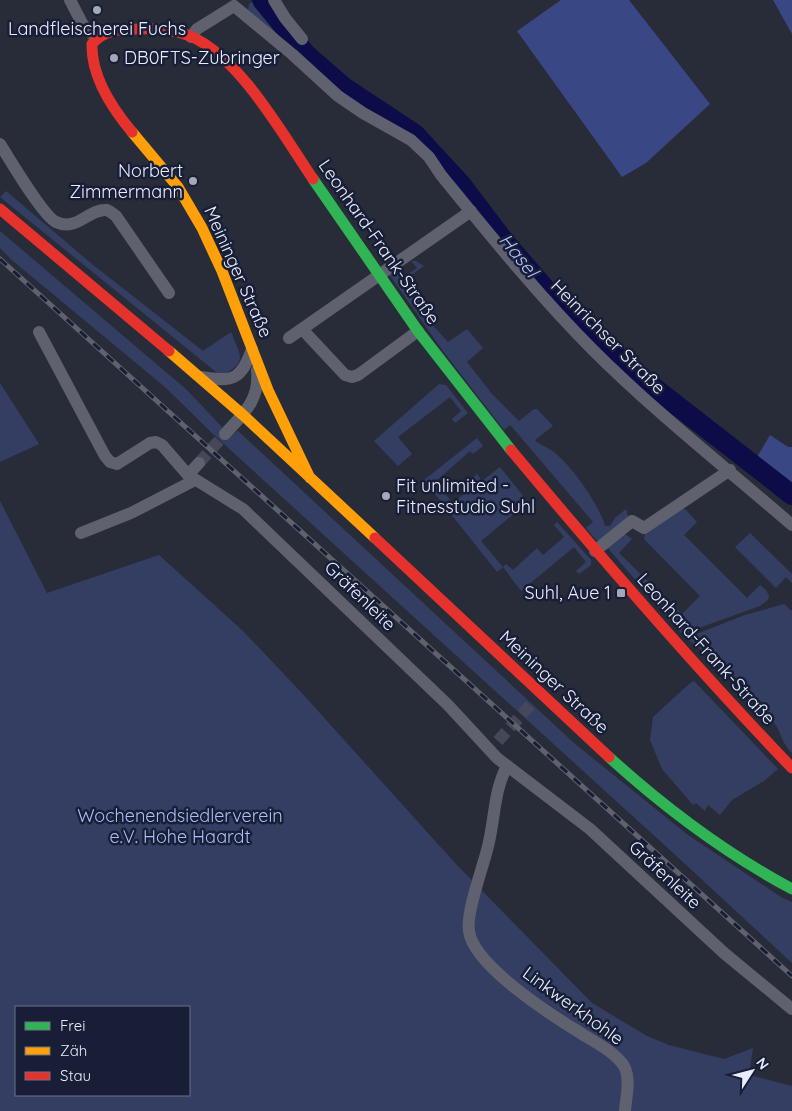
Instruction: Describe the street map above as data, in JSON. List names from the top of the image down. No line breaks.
{"streets":{"street":["Leonhard-Frank-Straße","Meininger Straße","Heinrichser Straße","Gräfenleite","Linkwerkhohle"]},"crossings":[["Leonhard-Frank-Straße","Meininger Straße"],["Leonhard-Frank-Straße","Heinrichser Straße"],["Gräfenleite","Linkwerkhohle"]],"water":["Hasel"],"parks":["Wochenendsiedlerverein e.V. Hohe Haardt"],"places":{"other":["Landfleischerei Fuchs","DB0FTS-Zubringer","Norbert Zimmermann","Fit unlimited - Fitnesstudio Suhl"],"transit":["Suhl, Aue 1"]},"legend":["Frei","Zäh","Stau"],"north":"top right"}
